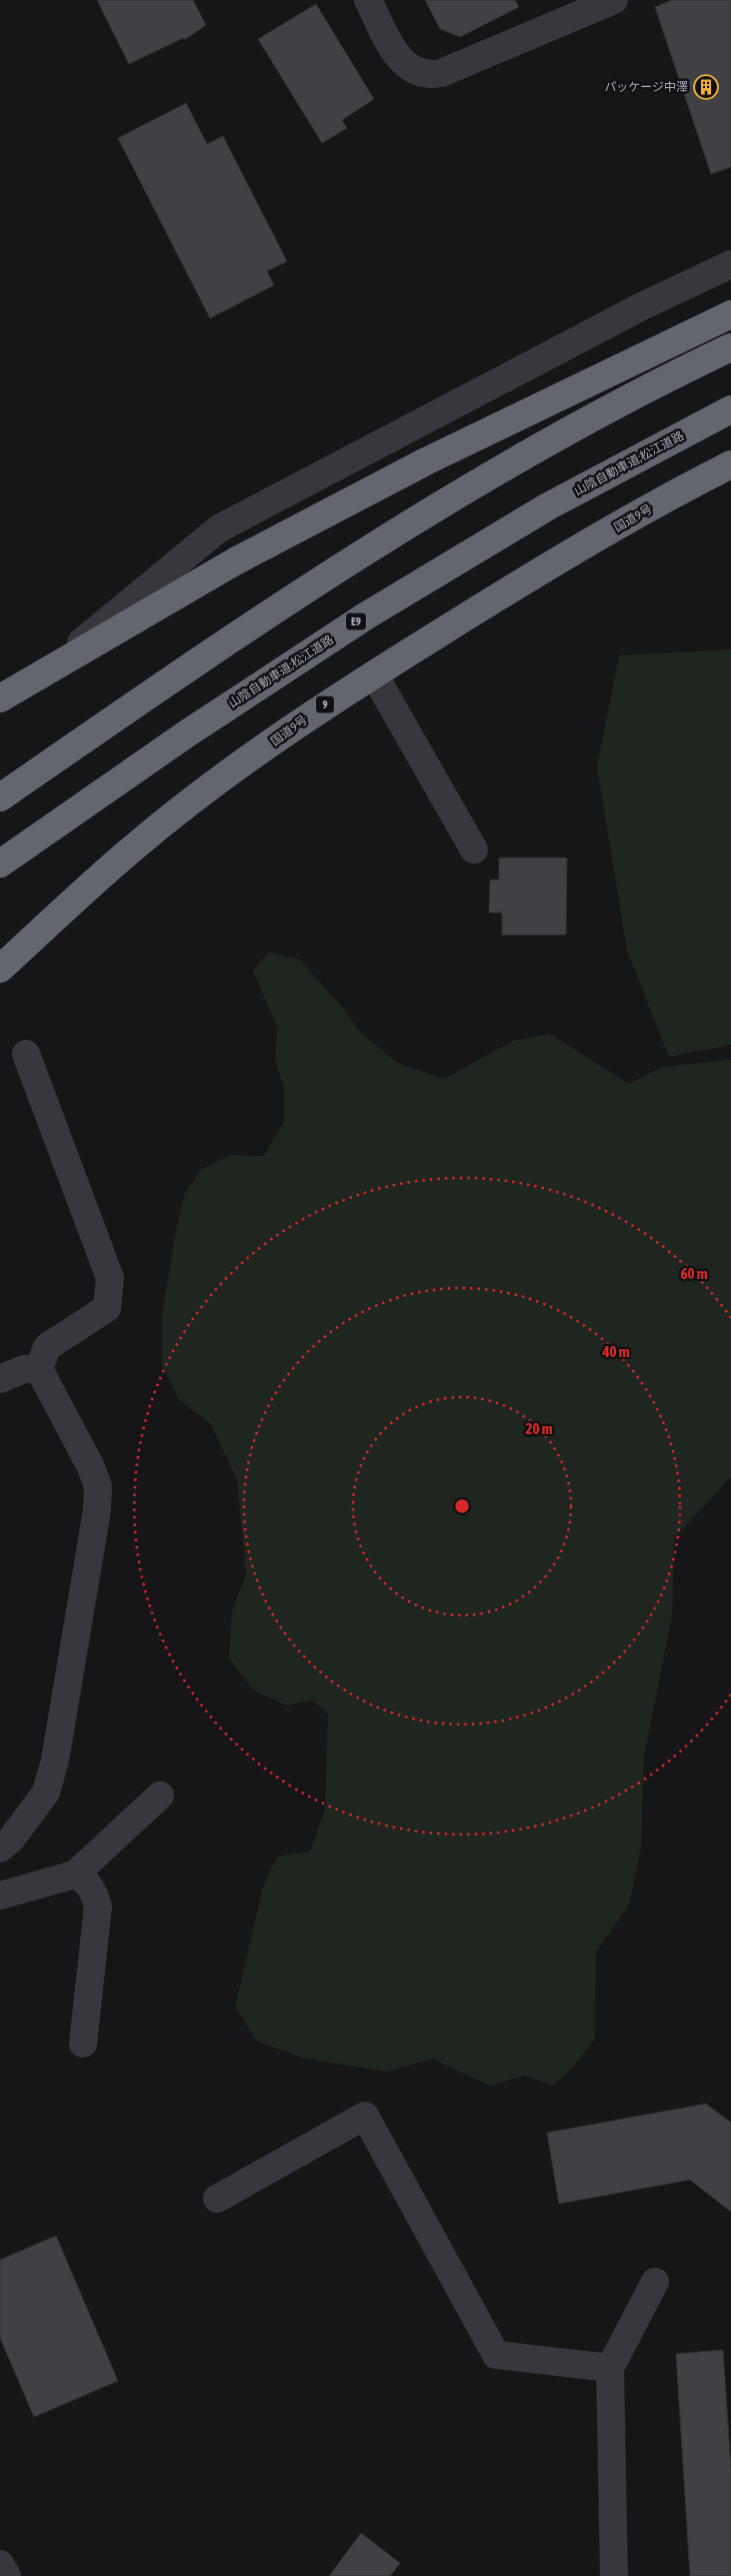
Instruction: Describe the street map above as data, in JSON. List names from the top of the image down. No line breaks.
{"streets":{"highway":["山陰自動車道;松江道路","国道9号","E9","9"]},"crossings":[["国道9号","9"]],"places":{"building":["パッケージ中澤"]},"rings":["60 m","40 m","20 m"]}
